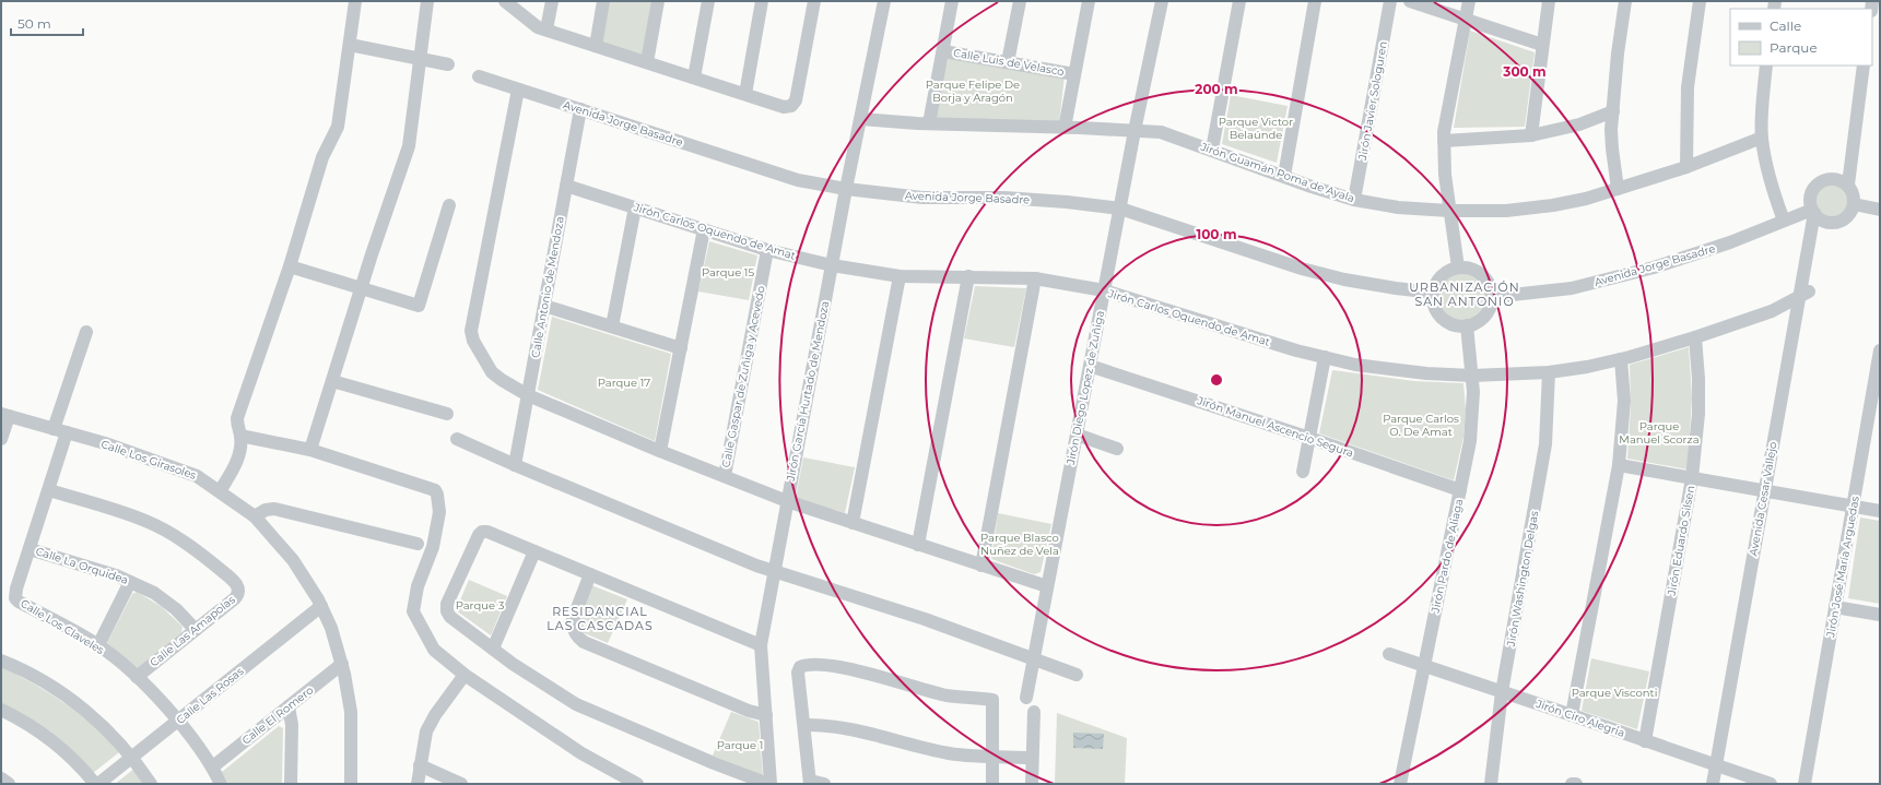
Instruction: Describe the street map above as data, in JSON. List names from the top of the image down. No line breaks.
{"streets":{"street":["Calle Luis de Velasco","Jirón Javier Sologuren","Avenida Jorge Basadre","Jirón Guamán Poma de Ayala","Jirón Carlos Oquendo de Amat","Calle Antonio de Mendoza","Calle Gaspar de Zuñiga y Acevedo","Jirón Diego Lopez de Zuñiga","Jirón García Hurtado de Mendoza","Jirón Manuel Ascencio Segura","Calle Los Girasoles","Avenida Cesar Vallejo","Jirón Eduardo Silsen","Jirón Pardo de Aliaga","Calle La Orquidea","Jirón José María Arguedas","Jirón Washington Delgas","Calle Los Claveles","Calle Las Amapolas","Calle Las Rosas","Calle El Romero","Jirón Ciro Alegria"]},"crossings":[["Jirón Javier Sologuren","Jirón Guamán Poma de Ayala"],["Avenida Jorge Basadre","Calle Antonio de Mendoza"],["Avenida Jorge Basadre","Jirón Diego Lopez de Zuñiga"],["Avenida Jorge Basadre","Jirón García Hurtado de Mendoza"],["Avenida Jorge Basadre","Avenida Cesar Vallejo"],["Avenida Jorge Basadre","Jirón Pardo de Aliaga"],["Jirón Guamán Poma de Ayala","Jirón Diego Lopez de Zuñiga"],["Jirón Guamán Poma de Ayala","Jirón García Hurtado de Mendoza"],["Jirón Carlos Oquendo de Amat","Calle Antonio de Mendoza"],["Jirón Carlos Oquendo de Amat","Calle Gaspar de Zuñiga y Acevedo"],["Jirón Carlos Oquendo de Amat","Jirón Diego Lopez de Zuñiga"],["Jirón Carlos Oquendo de Amat","Jirón García Hurtado de Mendoza"],["Jirón Carlos Oquendo de Amat","Avenida Cesar Vallejo"],["Jirón Carlos Oquendo de Amat","Jirón Eduardo Silsen"],["Jirón Carlos Oquendo de Amat","Jirón Pardo de Aliaga"],["Jirón Carlos Oquendo de Amat","Jirón Washington Delgas"],["Jirón Diego Lopez de Zuñiga","Jirón Manuel Ascencio Segura"],["Jirón Manuel Ascencio Segura","Jirón Pardo de Aliaga"],["Calle Los Girasoles","Calle Los Claveles"],["Calle Los Girasoles","Calle Las Rosas"],["Calle Los Girasoles","Calle El Romero"],["Avenida Cesar Vallejo","Jirón Ciro Alegria"],["Jirón Eduardo Silsen","Jirón Ciro Alegria"],["Jirón Pardo de Aliaga","Jirón Ciro Alegria"],["Calle La Orquidea","Calle Los Claveles"],["Calle La Orquidea","Calle Las Amapolas"],["Jirón Washington Delgas","Jirón Ciro Alegria"],["Calle Los Claveles","Calle Las Amapolas"],["Calle Los Claveles","Calle Las Rosas"],["Calle Los Claveles","Calle El Romero"]],"districts":["URBANIZACIÓN SAN ANTONIO","RESIDANCIAL LAS CASCADAS"],"parks":["Parque Felipe De Borja y Aragón","Parque Victor Belaúnde","Parque 15","Parque 17","Parque Carlos O. De Amat","Parque Manuel Scorza","Parque Blasco Nuñez de Vela","Parque 3","Parque Visconti","Parque 1"],"legend":["Calle","Parque"],"scale_bar":"50 m","rings":["300 m","200 m","100 m"]}
